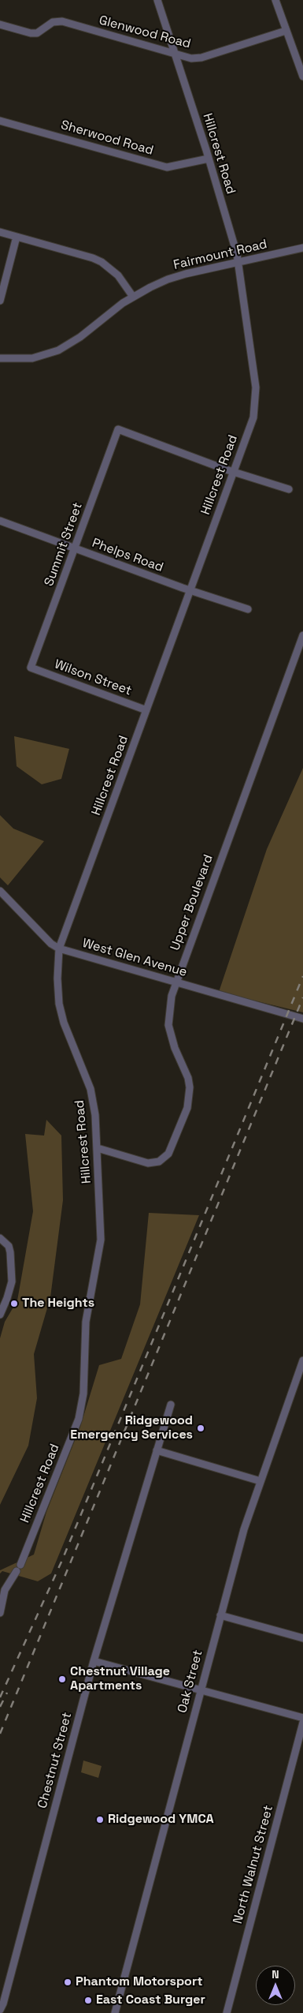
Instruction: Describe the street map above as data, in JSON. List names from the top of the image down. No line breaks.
{"streets":{"street":["Glenwood Road","Sherwood Road","Hillcrest Road","Fairmount Road","Summit Street","Phelps Road","Wilson Street","Upper Boulevard","West Glen Avenue","Oak Street","Chestnut Street","North Walnut Street"]},"crossings":[["Glenwood Road","Hillcrest Road"],["Sherwood Road","Hillcrest Road"],["Hillcrest Road","Fairmount Road"],["Hillcrest Road","Summit Street"],["Hillcrest Road","Phelps Road"],["Hillcrest Road","Wilson Street"],["Hillcrest Road","Upper Boulevard"],["Hillcrest Road","West Glen Avenue"],["Summit Street","Phelps Road"],["Summit Street","Wilson Street"],["Upper Boulevard","West Glen Avenue"]],"places":["The Heights","Ridgewood Emergency Services","Chestnut Village Apartments","Ridgewood YMCA","Phantom Motorsport","East Coast Burger"],"north":"top"}
